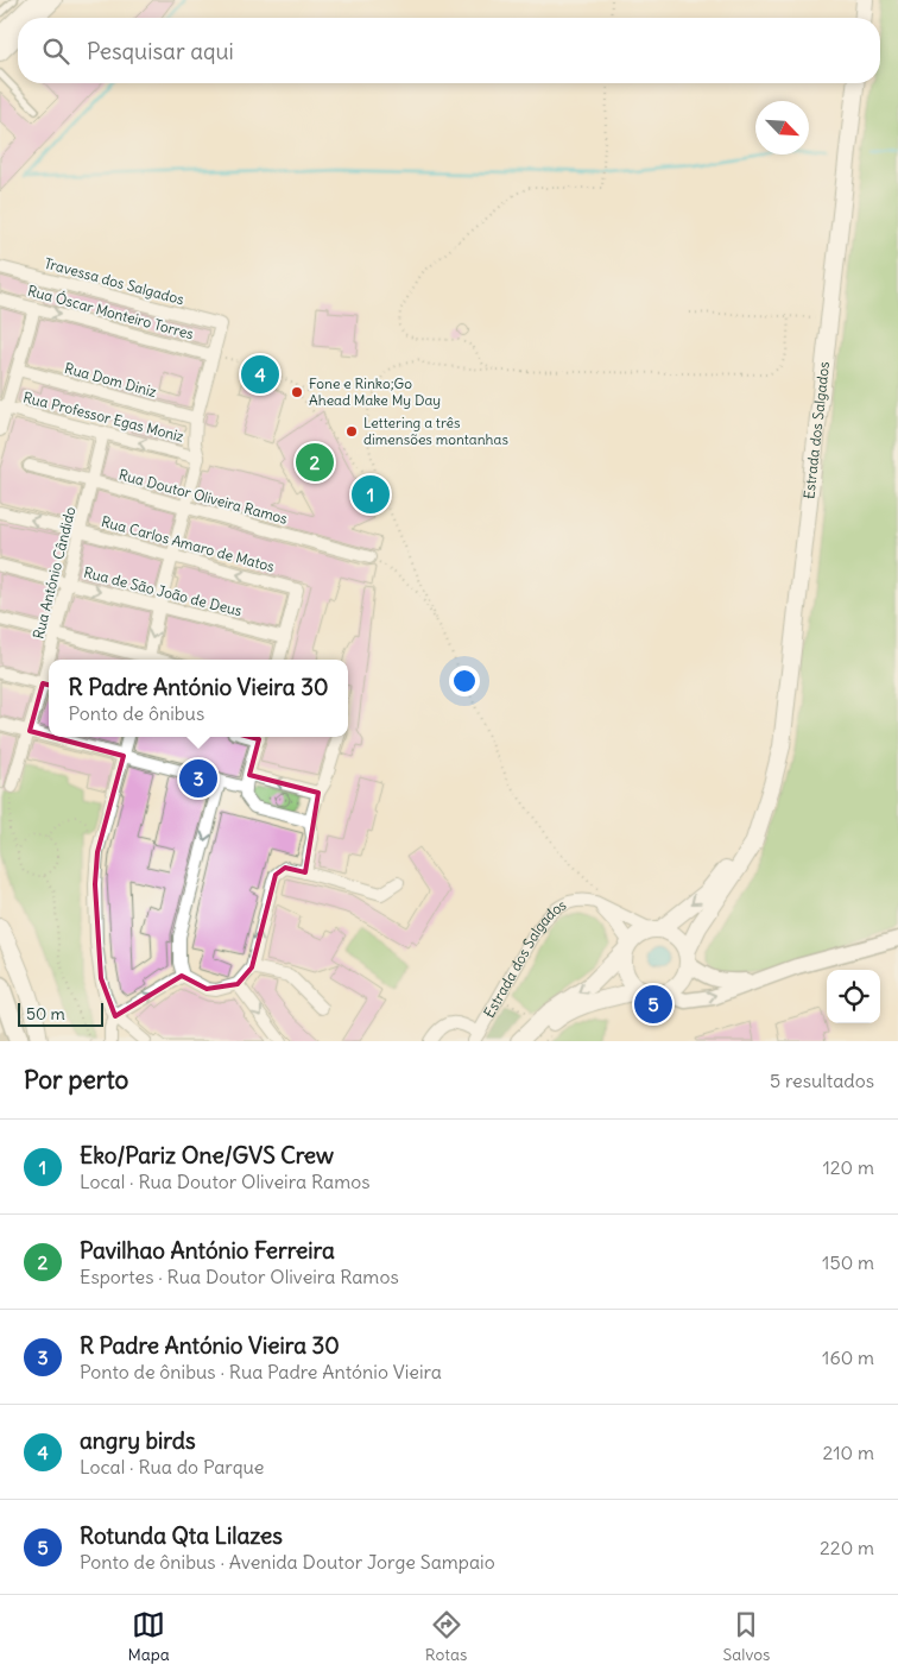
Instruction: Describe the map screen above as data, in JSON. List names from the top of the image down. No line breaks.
{"streets":{"main road":["Estrada dos Salgados"],"street":["Travessa dos Salgados","Rua Óscar Monteiro Torres","Rua Dom Diniz","Rua Professor Egas Moniz","Rua Doutor Oliveira Ramos","Rua Carlos Amaro de Matos","Rua António Cândido","Rua de São João de Deus"]},"crossings":[["Travessa dos Salgados","Rua Óscar Monteiro Torres"],["Rua Professor Egas Moniz","Rua António Cândido"],["Rua Doutor Oliveira Ramos","Rua António Cândido"],["Rua Carlos Amaro de Matos","Rua António Cândido"],["Rua Carlos Amaro de Matos","Rua de São João de Deus"],["Rua António Cândido","Rua de São João de Deus"]],"one_way":["Rua Óscar Monteiro Torres","Rua Professor Egas Moniz","Rua Carlos Amaro de Matos"],"places":["Fone e Rinko;Go Ahead Make My Day","Lettering a três dimensões montanhas"],"scale_bar":"50 m","north":"bottom right","page":{"search":"Pesquisar aqui","pins":["4","2","1","3","5"],"popup":["R Padre António Vieira 30","Ponto de ônibus"],"scale":"50 m","heading":["Por perto","5 resultados"],"list":[{"mark":"1","name":"Eko/Pariz One/GVS Crew","note":"Local · Rua Doutor Oliveira Ramos","value":"120 m"},{"mark":"2","name":"Pavilhao António Ferreira","note":"Esportes · Rua Doutor Oliveira Ramos","value":"150 m"},{"mark":"3","name":"R Padre António Vieira 30","note":"Ponto de ônibus · Rua Padre António Vieira","value":"160 m"},{"mark":"4","name":"angry birds","note":"Local · Rua do Parque","value":"210 m"},{"mark":"5","name":"Rotunda Qta Lilazes","note":"Ponto de ônibus · Avenida Doutor Jorge Sampaio","value":"220 m"}],"nav":["Mapa","Rotas","Salvos"]}}
